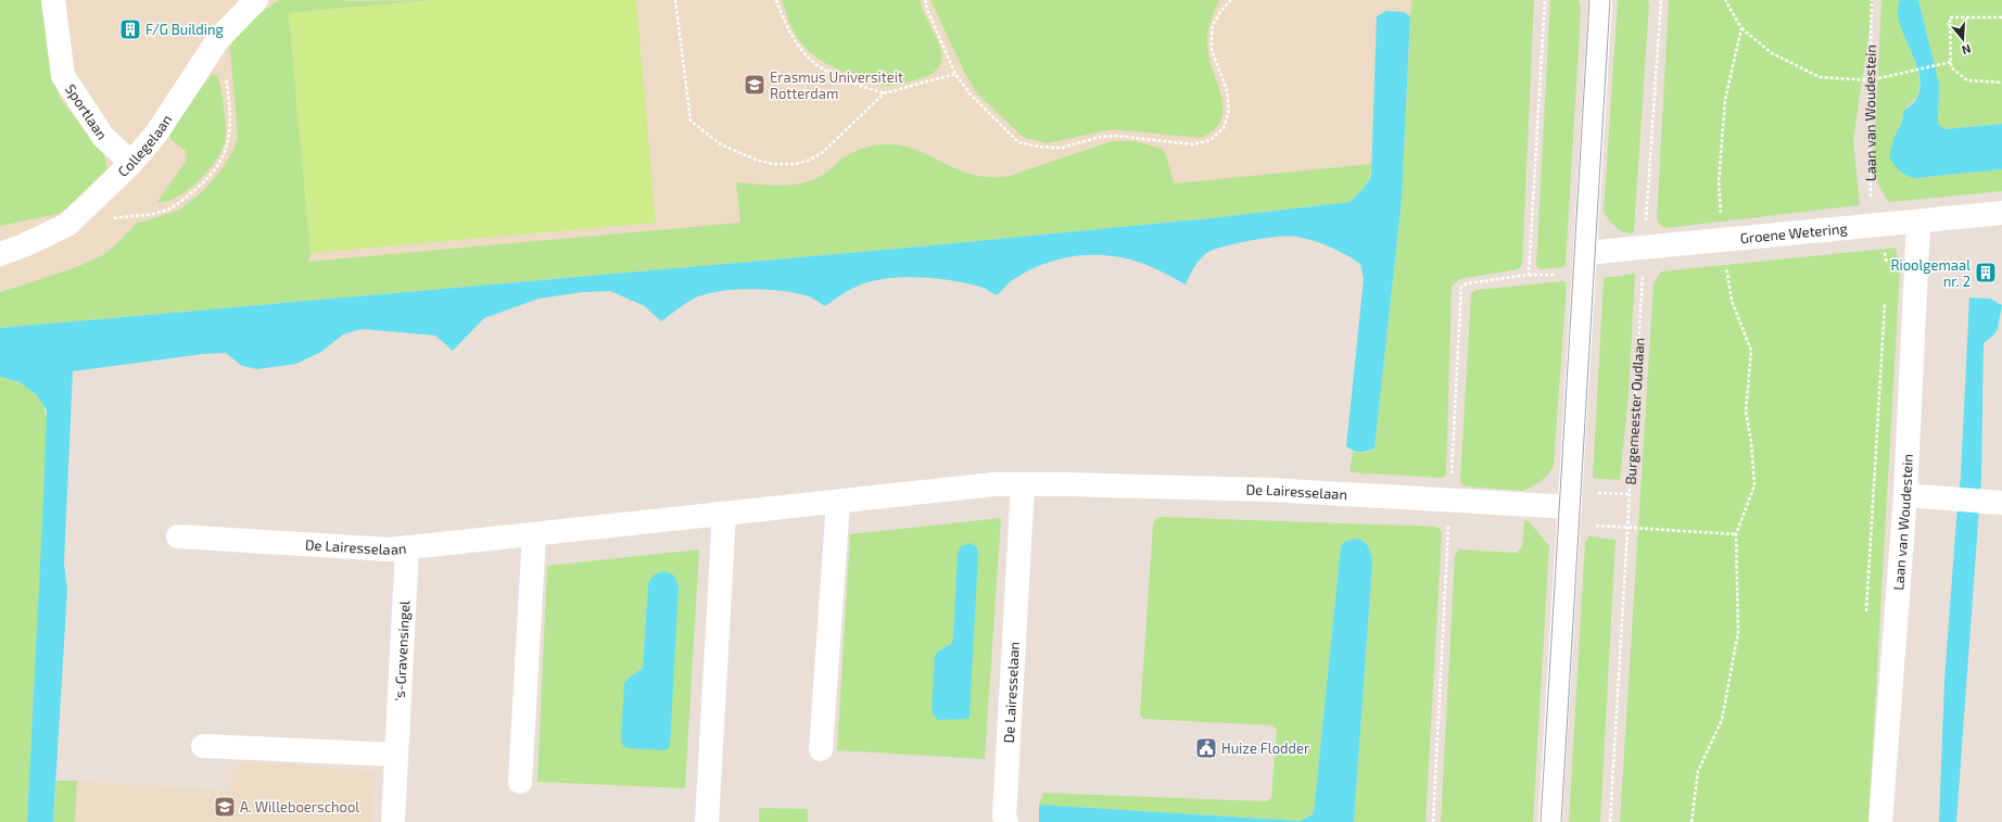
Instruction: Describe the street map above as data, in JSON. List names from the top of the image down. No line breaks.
{"streets":{"street":["Sportlaan","Laan van Woudestein","Collegelaan","Groene Wetering","De Lairesselaan","'s-Gravensingel"],"path":["Burgemeester Oudlaan"]},"crossings":[["Sportlaan","Collegelaan"],["Laan van Woudestein","Groene Wetering"],["Groene Wetering","Burgemeester Oudlaan"],["De Lairesselaan","'s-Gravensingel"]],"places":{"building":["F/G Building","Rioolgemaal nr. 2"],"school or university":["Erasmus Universiteit Rotterdam","A. Willeboerschool"],"public building":["Huize Flodder"]},"north":"bottom"}
